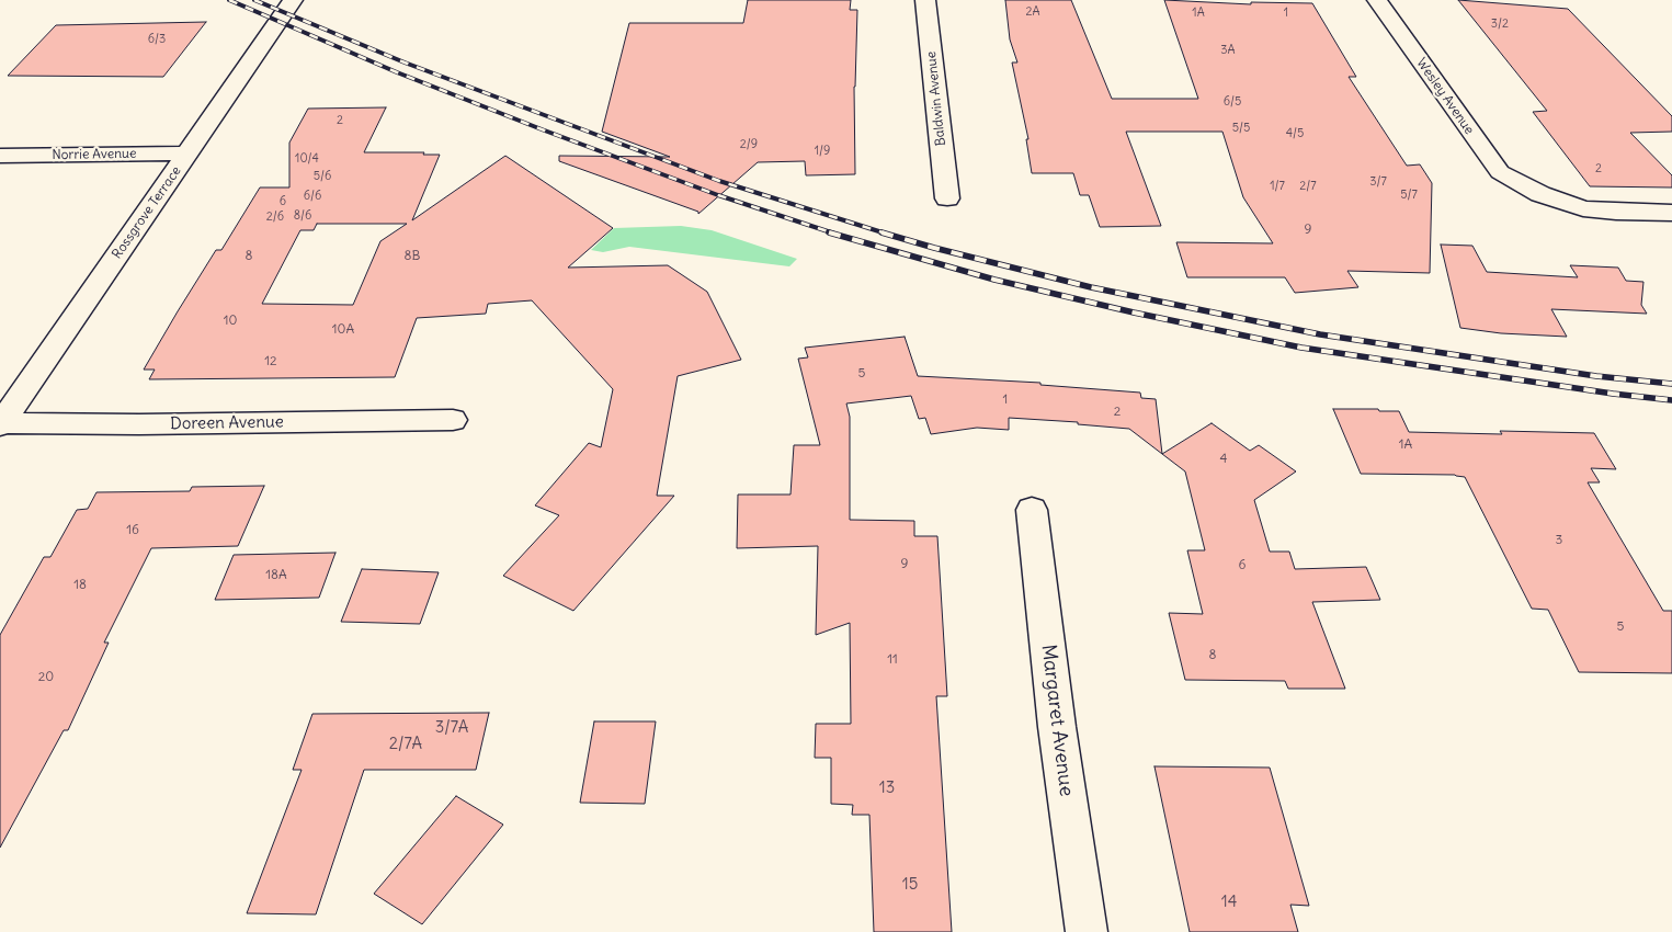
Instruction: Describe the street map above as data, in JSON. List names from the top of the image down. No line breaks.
{"streets":{"street":["Wesley Avenue","Baldwin Avenue","Norrie Avenue","Rossgrove Terrace","Doreen Avenue","Margaret Avenue"]},"crossings":[["Norrie Avenue","Rossgrove Terrace"],["Rossgrove Terrace","Doreen Avenue"]],"house_numbers":["2A","1A","1","3/2","6/3","3A","6/5","2","5/5","4/5","2/9","1/9","10/4","2","5/6","3/7","1/7","2/7","5/7","6/6","6","8/6","2/6","9","8","8B","10","10A","12","5","1","2","1A","4","16","3","9","6","18A","18","5","8","11","20","3/7A","2/7A","13","15","14"]}
